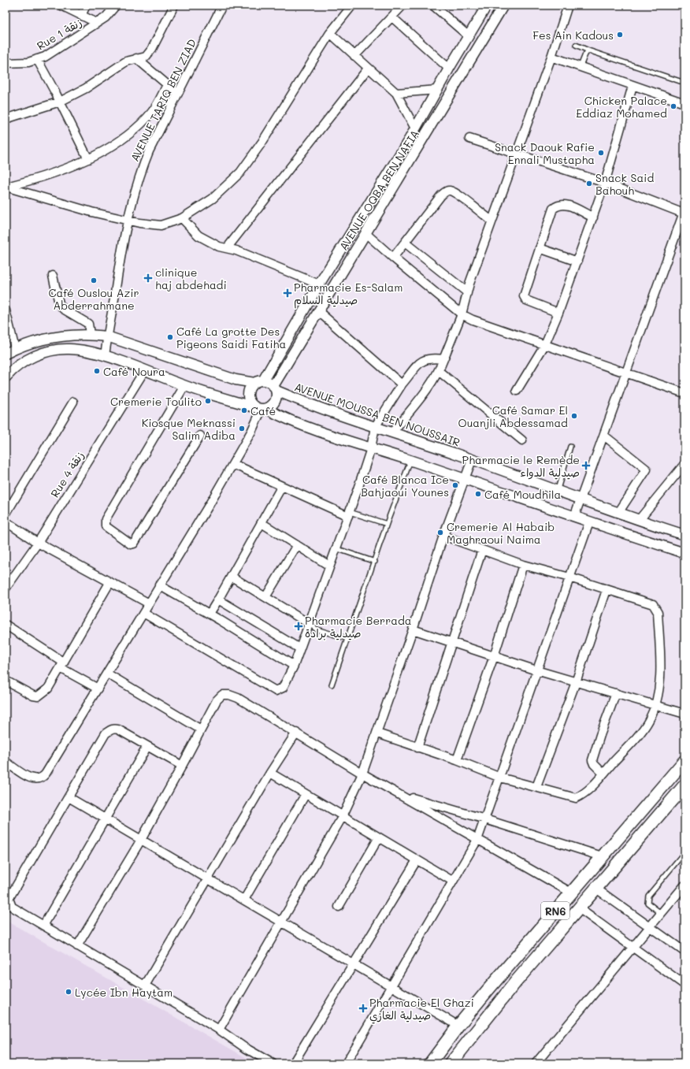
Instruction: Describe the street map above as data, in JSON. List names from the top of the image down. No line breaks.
{"streets":{"main road":["RN6"],"street":["Rue 1 زنقة","AVENUE TARIQ BEN ZIAD","AVENUE OQBA BEN NAFIA","AVENUE MOUSSA BEN NOUSSAIR","Rue 4 زنقة"]},"crossings":[["AVENUE OQBA BEN NAFIA","AVENUE MOUSSA BEN NOUSSAIR"]],"places":{"other":["Fes Ain Kadous","Chicken Palace Eddiaz Mohamed","Snack Daouk Rafie Ennali Mustapha","Snack Said Bahouh","Café Ouslou Azir Abderrahmane","Café La grotte Des Pigeons Saidi Fatiha","Café Noura","Cremerie Toulito","Café","Café Samar El Ouanjli Abdessamad","Kiosque Meknassi Salim Adiba","Café Blanca Ice Bahjaoui Younes","Café Moudhila","Cremerie Al Habaib Maghraoui Naima","Lycée Ibn Haytam"],"health":["clinique haj abdehadi","Pharmacie Es-Salam صيدلية السلام","Pharmacie le Remède صيدلية الدواء","Pharmacie Berrada صيدلية برادة","Pharmacie El Ghazi صيدلية الغازي"]}}
